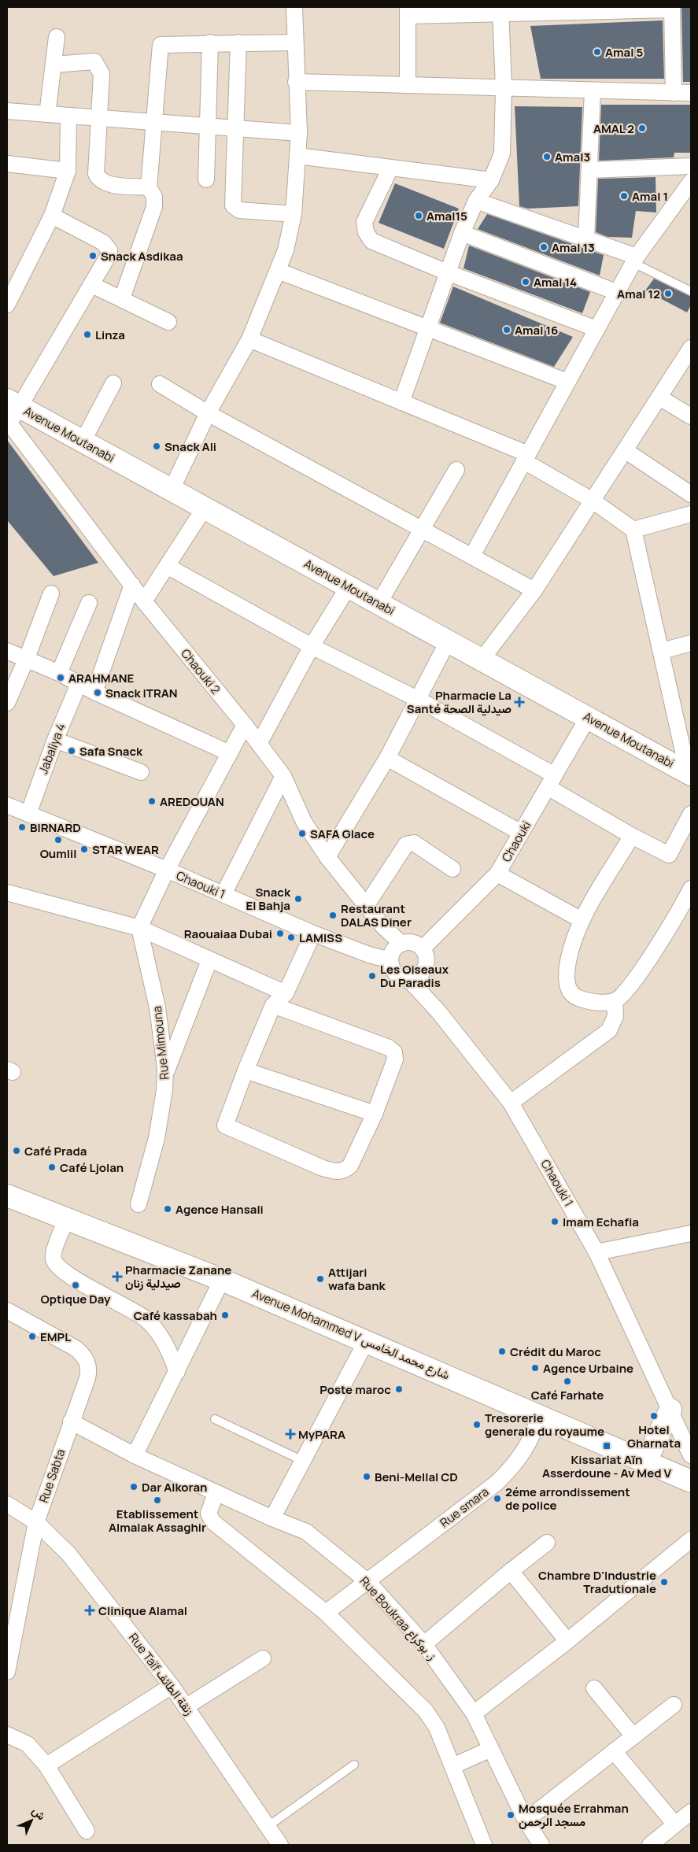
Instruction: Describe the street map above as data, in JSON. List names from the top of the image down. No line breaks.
{"streets":{"main road":["Avenue Moutanabi","Avenue Mohammed V شارع محمد الخامس"],"street":["Chaouki 2","Jabaliya 4","Chaouki","Chaouki 1","Rue Mimouna","Rue Sabta","Rue smara","Rue Boukraa ز. بوكراع","Rue Taïf زنقة الطائف"]},"crossings":[["Avenue Moutanabi","Chaouki 2"],["Avenue Moutanabi","Chaouki"],["Chaouki 2","Chaouki"],["Chaouki 2","Chaouki 1"],["Jabaliya 4","Chaouki 1"],["Chaouki","Chaouki 1"],["Avenue Mohammed V شارع محمد الخامس","Rue smara"],["Rue Sabta","Rue Boukraa ز. بوكراع"],["Rue Sabta","Rue Taïf زنقة الطائف"],["Rue smara","Rue Boukraa ز. بوكراع"]],"places":{"other":["Amal 5","AMAL 2","Amal3","Amal 1","Amal15","Amal 13","Snack Asdikaa","Amal 14","Amal 12","Amal 16","Linza","Snack Ali","ARAHMANE","Snack ITRAN","Safa Snack","AREDOUAN","BIRNARD","SAFA Glace","Oumlil","STAR WEAR","Snack El Bahja","Restaurant DALAS Diner","Raouaiaa Dubai","LAMISS","Les Oiseaux Du Paradis","Café Prada","Café Ljolan","Agence Hansali","Imam Echafia","Attijari wafa bank","Optique Day","Café kassabah","EMPL","Crédit du Maroc","Agence Urbaine","Café Farhate","Poste maroc","Hotel Gharnata","Tresorerie generale du royaume","Beni-Mellal CD","Dar Alkoran","2éme arrondissement de police","Etablissement Almalak Assaghir","Chambre D'Industrie Tradutionale","Mosquée Errahman مسجد الرحمن"],"health":["Pharmacie La Santé صيدلية الصحة","Pharmacie Zanane صيدلية زنان","MyPARA","Clinique Alamal"],"transit":["Kissariat Aïn Asserdoune - Av Med V"]},"north":"top right"}
